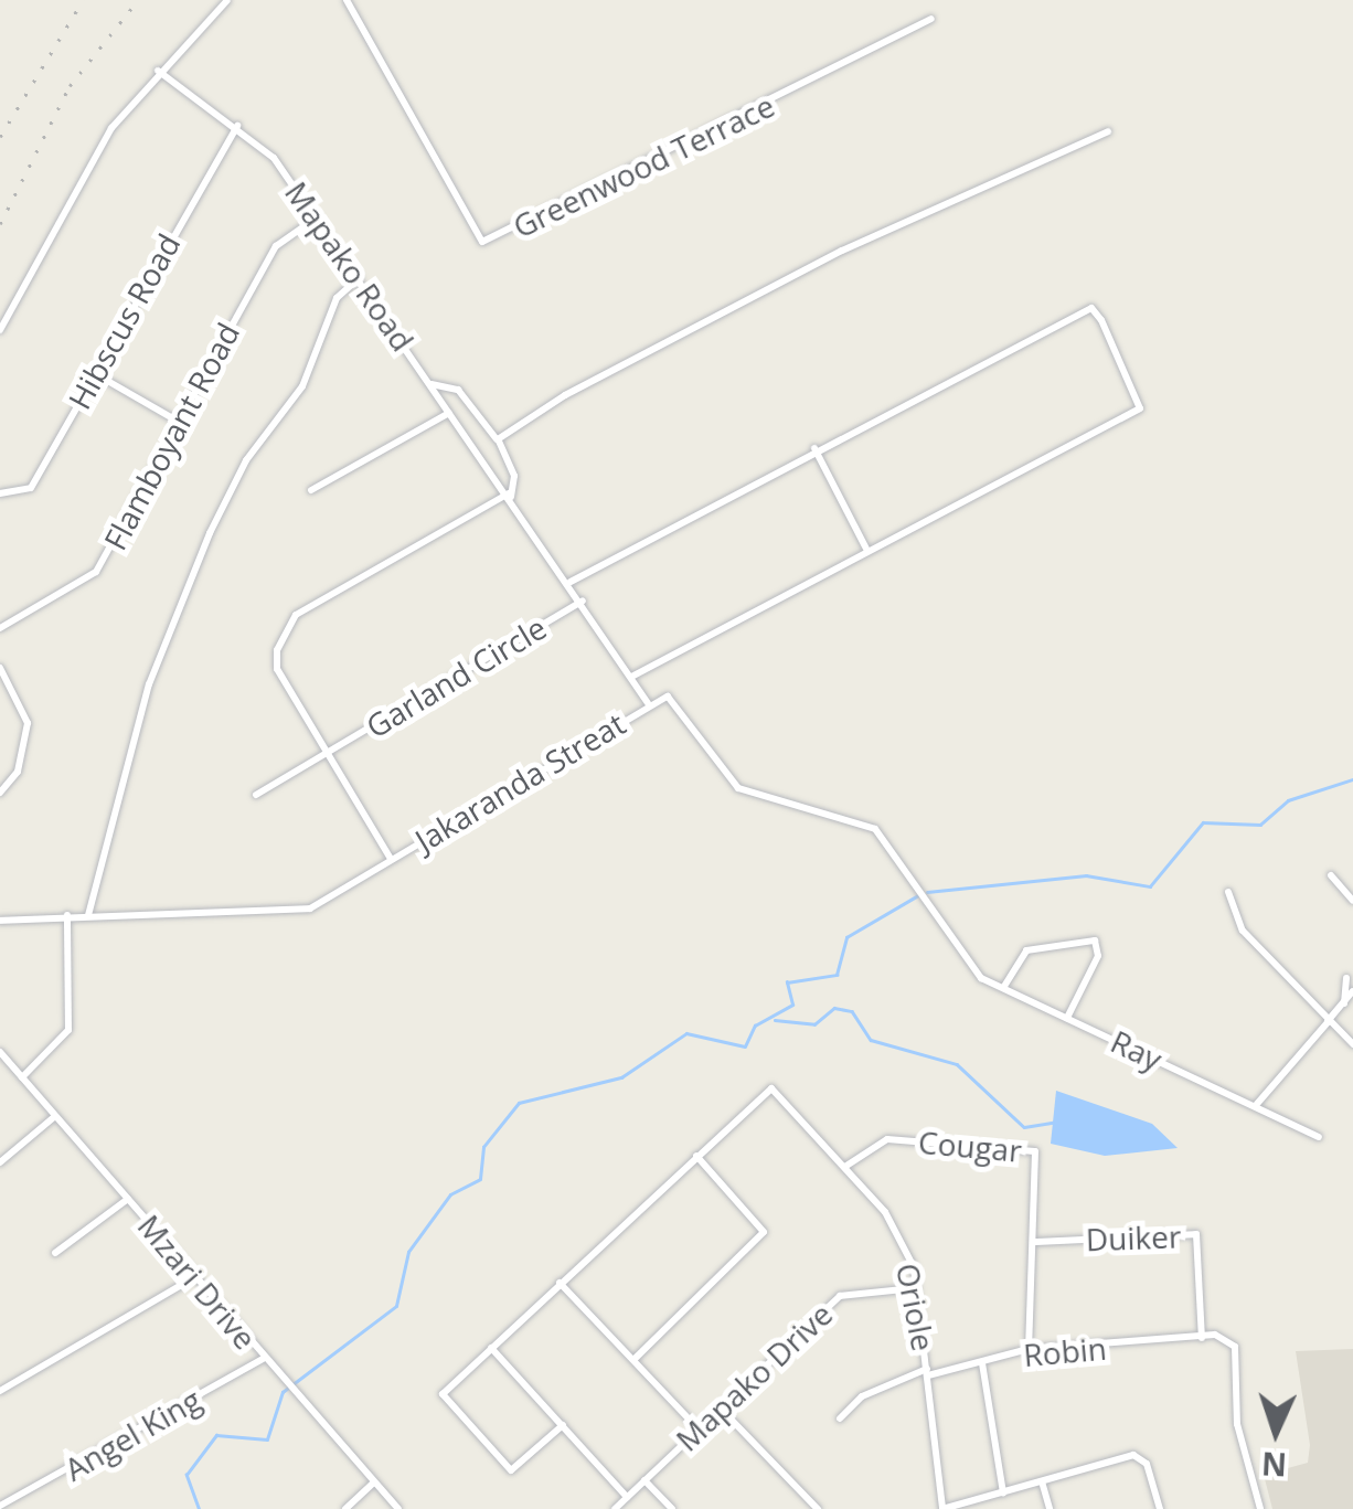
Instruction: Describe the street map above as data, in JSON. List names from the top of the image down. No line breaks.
{"streets":{"street":["Greenwood Terrace","Mapako Road","Hibscus Road","Flamboyant Road","Garland Circle","Jakaranda Streat","Ray","Cougar","Duiker","Mzari Drive","Oriole","Robin","Mapako Drive","Angel King"]},"crossings":[["Mapako Road","Hibscus Road"],["Mapako Road","Flamboyant Road"],["Mapako Road","Garland Circle"],["Mapako Road","Jakaranda Streat"],["Mapako Road","Ray"],["Jakaranda Streat","Ray"],["Cougar","Duiker"],["Cougar","Oriole"],["Cougar","Robin"],["Duiker","Robin"],["Mzari Drive","Angel King"],["Oriole","Robin"],["Oriole","Mapako Drive"]],"north":"bottom"}
